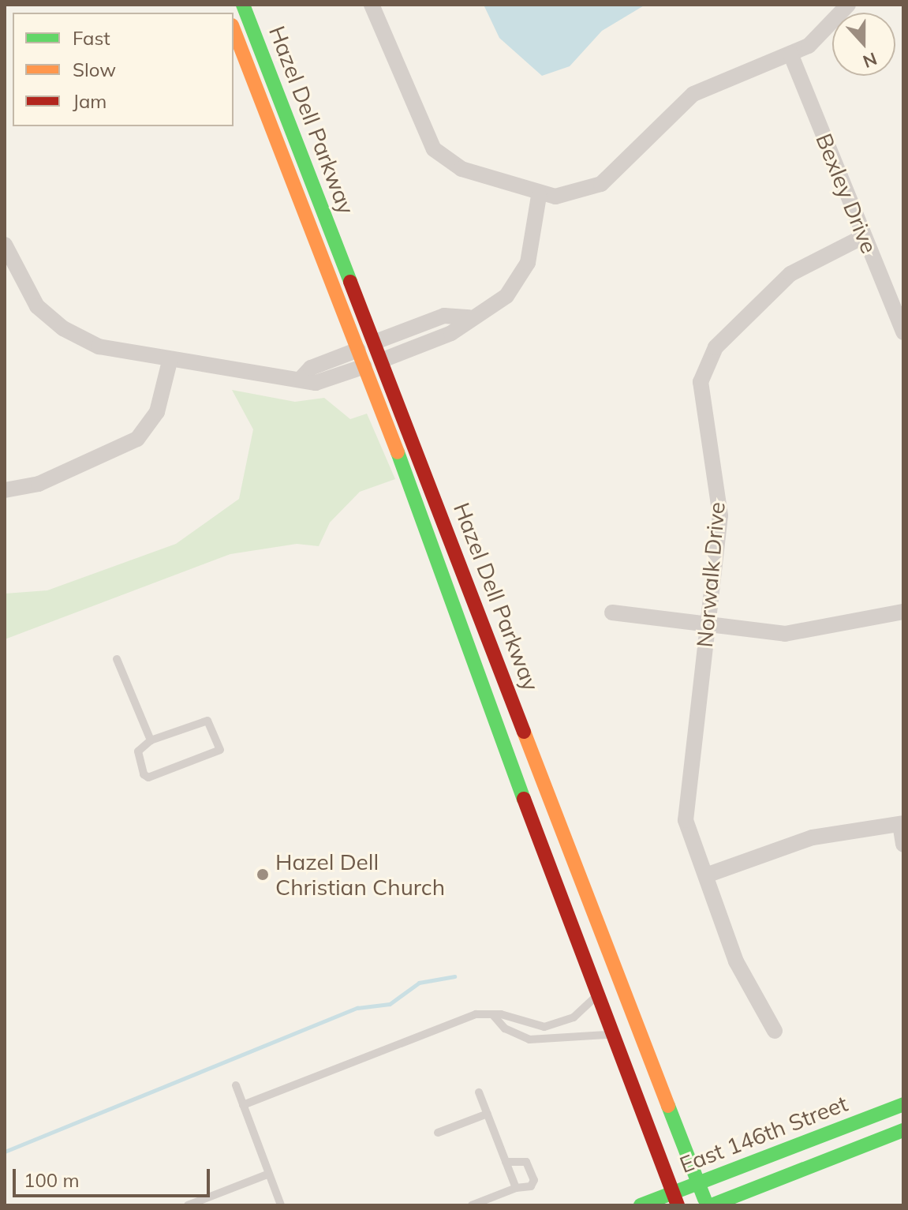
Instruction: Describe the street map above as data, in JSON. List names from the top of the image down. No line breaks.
{"streets":{"main road":["Hazel Dell Parkway","East 146th Street"],"street":["Bexley Drive","Norwalk Drive"]},"crossings":[["Hazel Dell Parkway","East 146th Street"],["Bexley Drive","Norwalk Drive"]],"places":["Hazel Dell Christian Church"],"legend":["Fast","Slow","Jam"],"scale_bar":"100 m","north":"bottom"}
